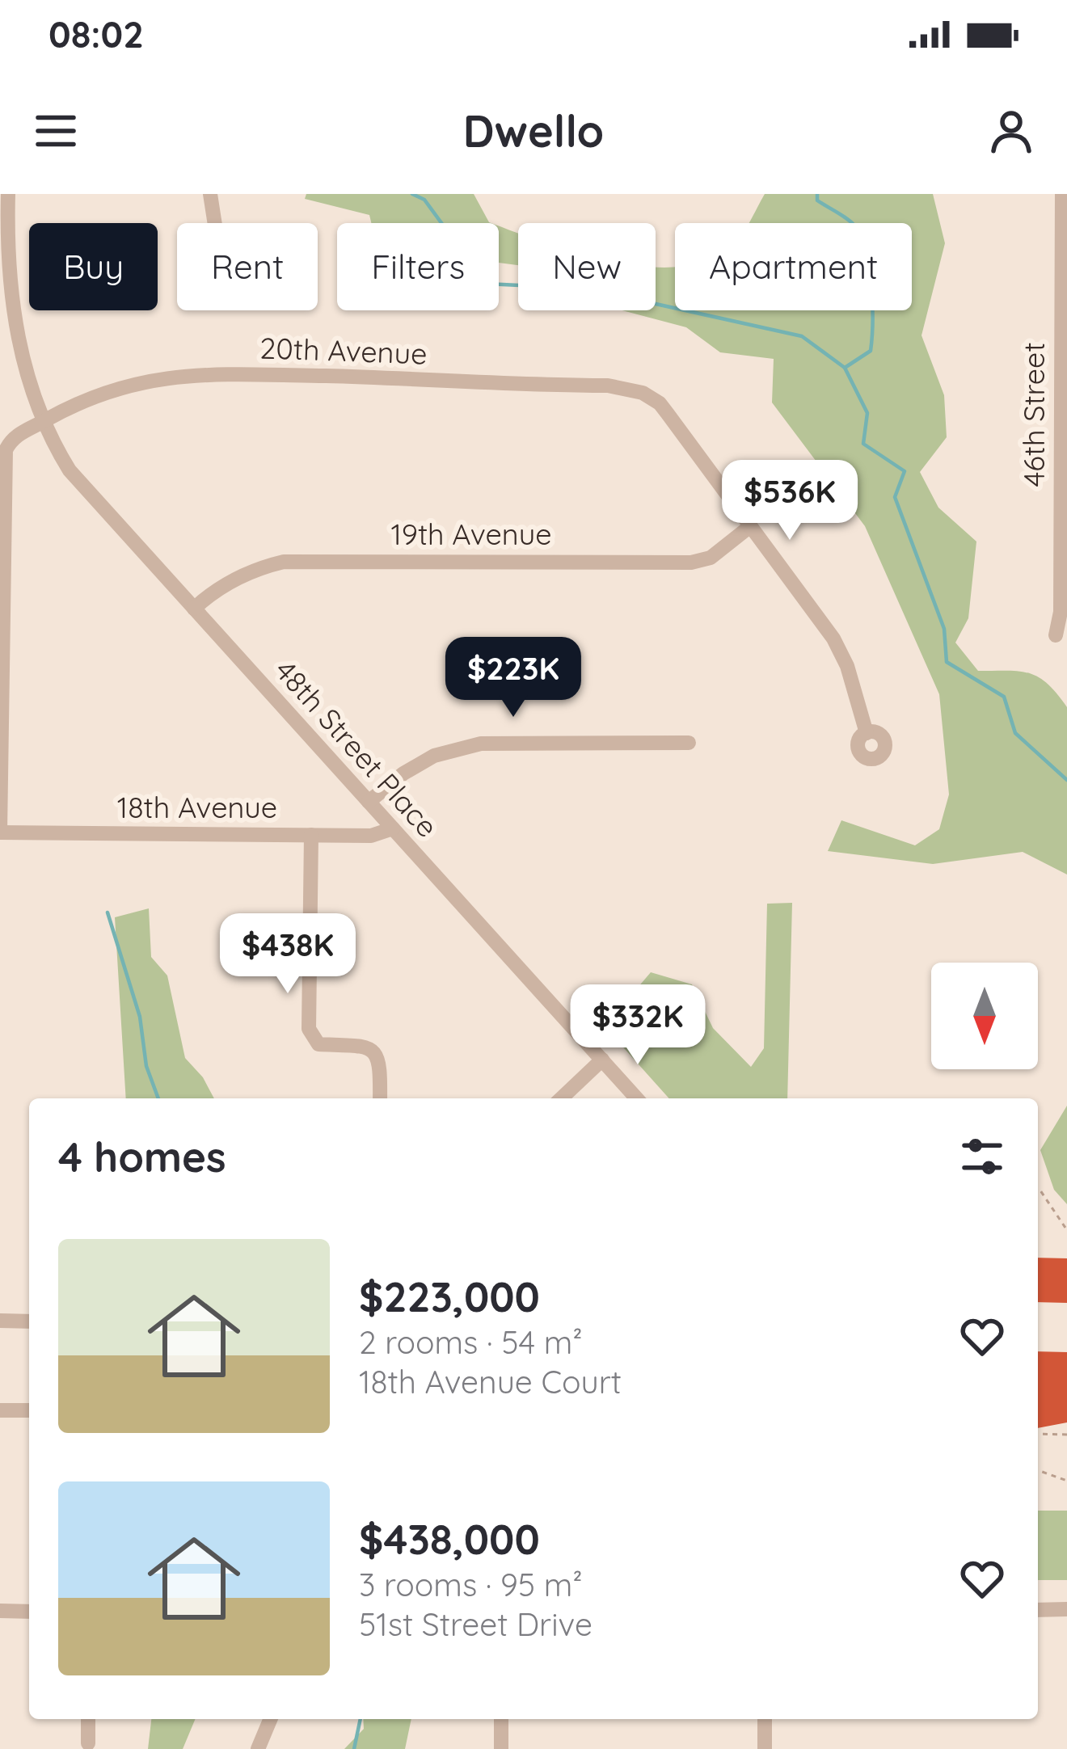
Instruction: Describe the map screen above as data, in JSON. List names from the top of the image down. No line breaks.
{"streets":{"street":["20th Avenue","46th Street","19th Avenue","48th Street Place","18th Avenue"]},"crossings":[["20th Avenue","19th Avenue"],["20th Avenue","48th Street Place"],["19th Avenue","48th Street Place"],["48th Street Place","18th Avenue"]],"north":"bottom","page":{"status":"08:02","header":"Dwello","chip":["Buy","Rent","Filters","New","Apartment"],"price":["$536K","$223K","$438K","$332K"],"heading":"4 homes","list":[{"name":"$223,000","note":"2 rooms · 54 m² · 18th Avenue Court"},{"name":"$438,000","note":"3 rooms · 95 m² · 51st Street Drive"}]}}
